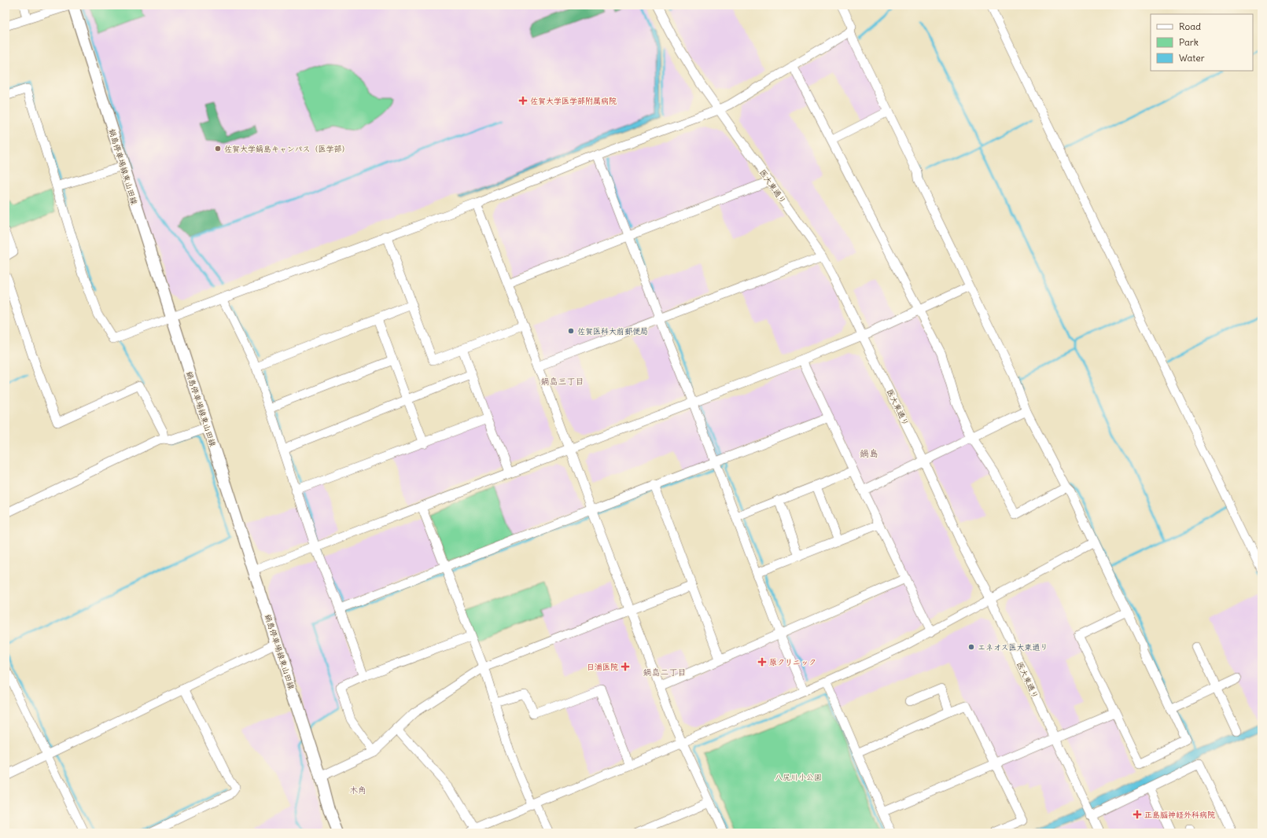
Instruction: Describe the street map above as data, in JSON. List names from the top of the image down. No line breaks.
{"streets":{"main road":["鍋島停車場線東山田線"],"street":["医大東通り"]},"districts":["鍋島三丁目","鍋島","鍋島二丁目","木角"],"parks":["八尻川小公園"],"places":{"health":["佐賀大学医学部附属病院","原クリニック","日浦医院","正島脳神経外科病院"],"other":["佐賀大学鍋島キャンパス（医学部）","佐賀医科大前郵便局","エネオス医大東通り"]},"legend":["Road","Park","Water"]}
